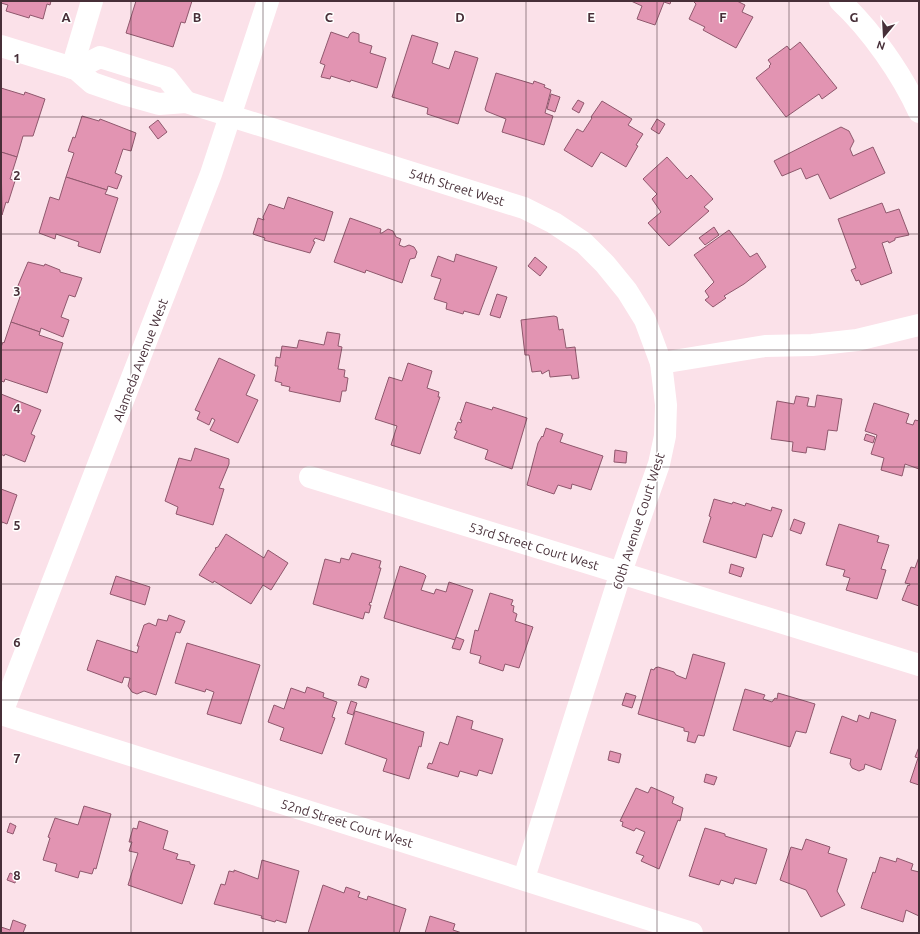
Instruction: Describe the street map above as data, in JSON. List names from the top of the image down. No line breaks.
{"streets":{"street":["54th Street West","Alameda Avenue West","60th Avenue Court West","53rd Street Court West","52nd Street Court West"]},"crossings":[["54th Street West","Alameda Avenue West"],["54th Street West","60th Avenue Court West"],["Alameda Avenue West","52nd Street Court West"],["60th Avenue Court West","53rd Street Court West"],["60th Avenue Court West","52nd Street Court West"]],"north":"bottom","grid":{"columns":["A","B","C","D","E","F","G"],"rows":["1","2","3","4","5","6","7","8"]}}
